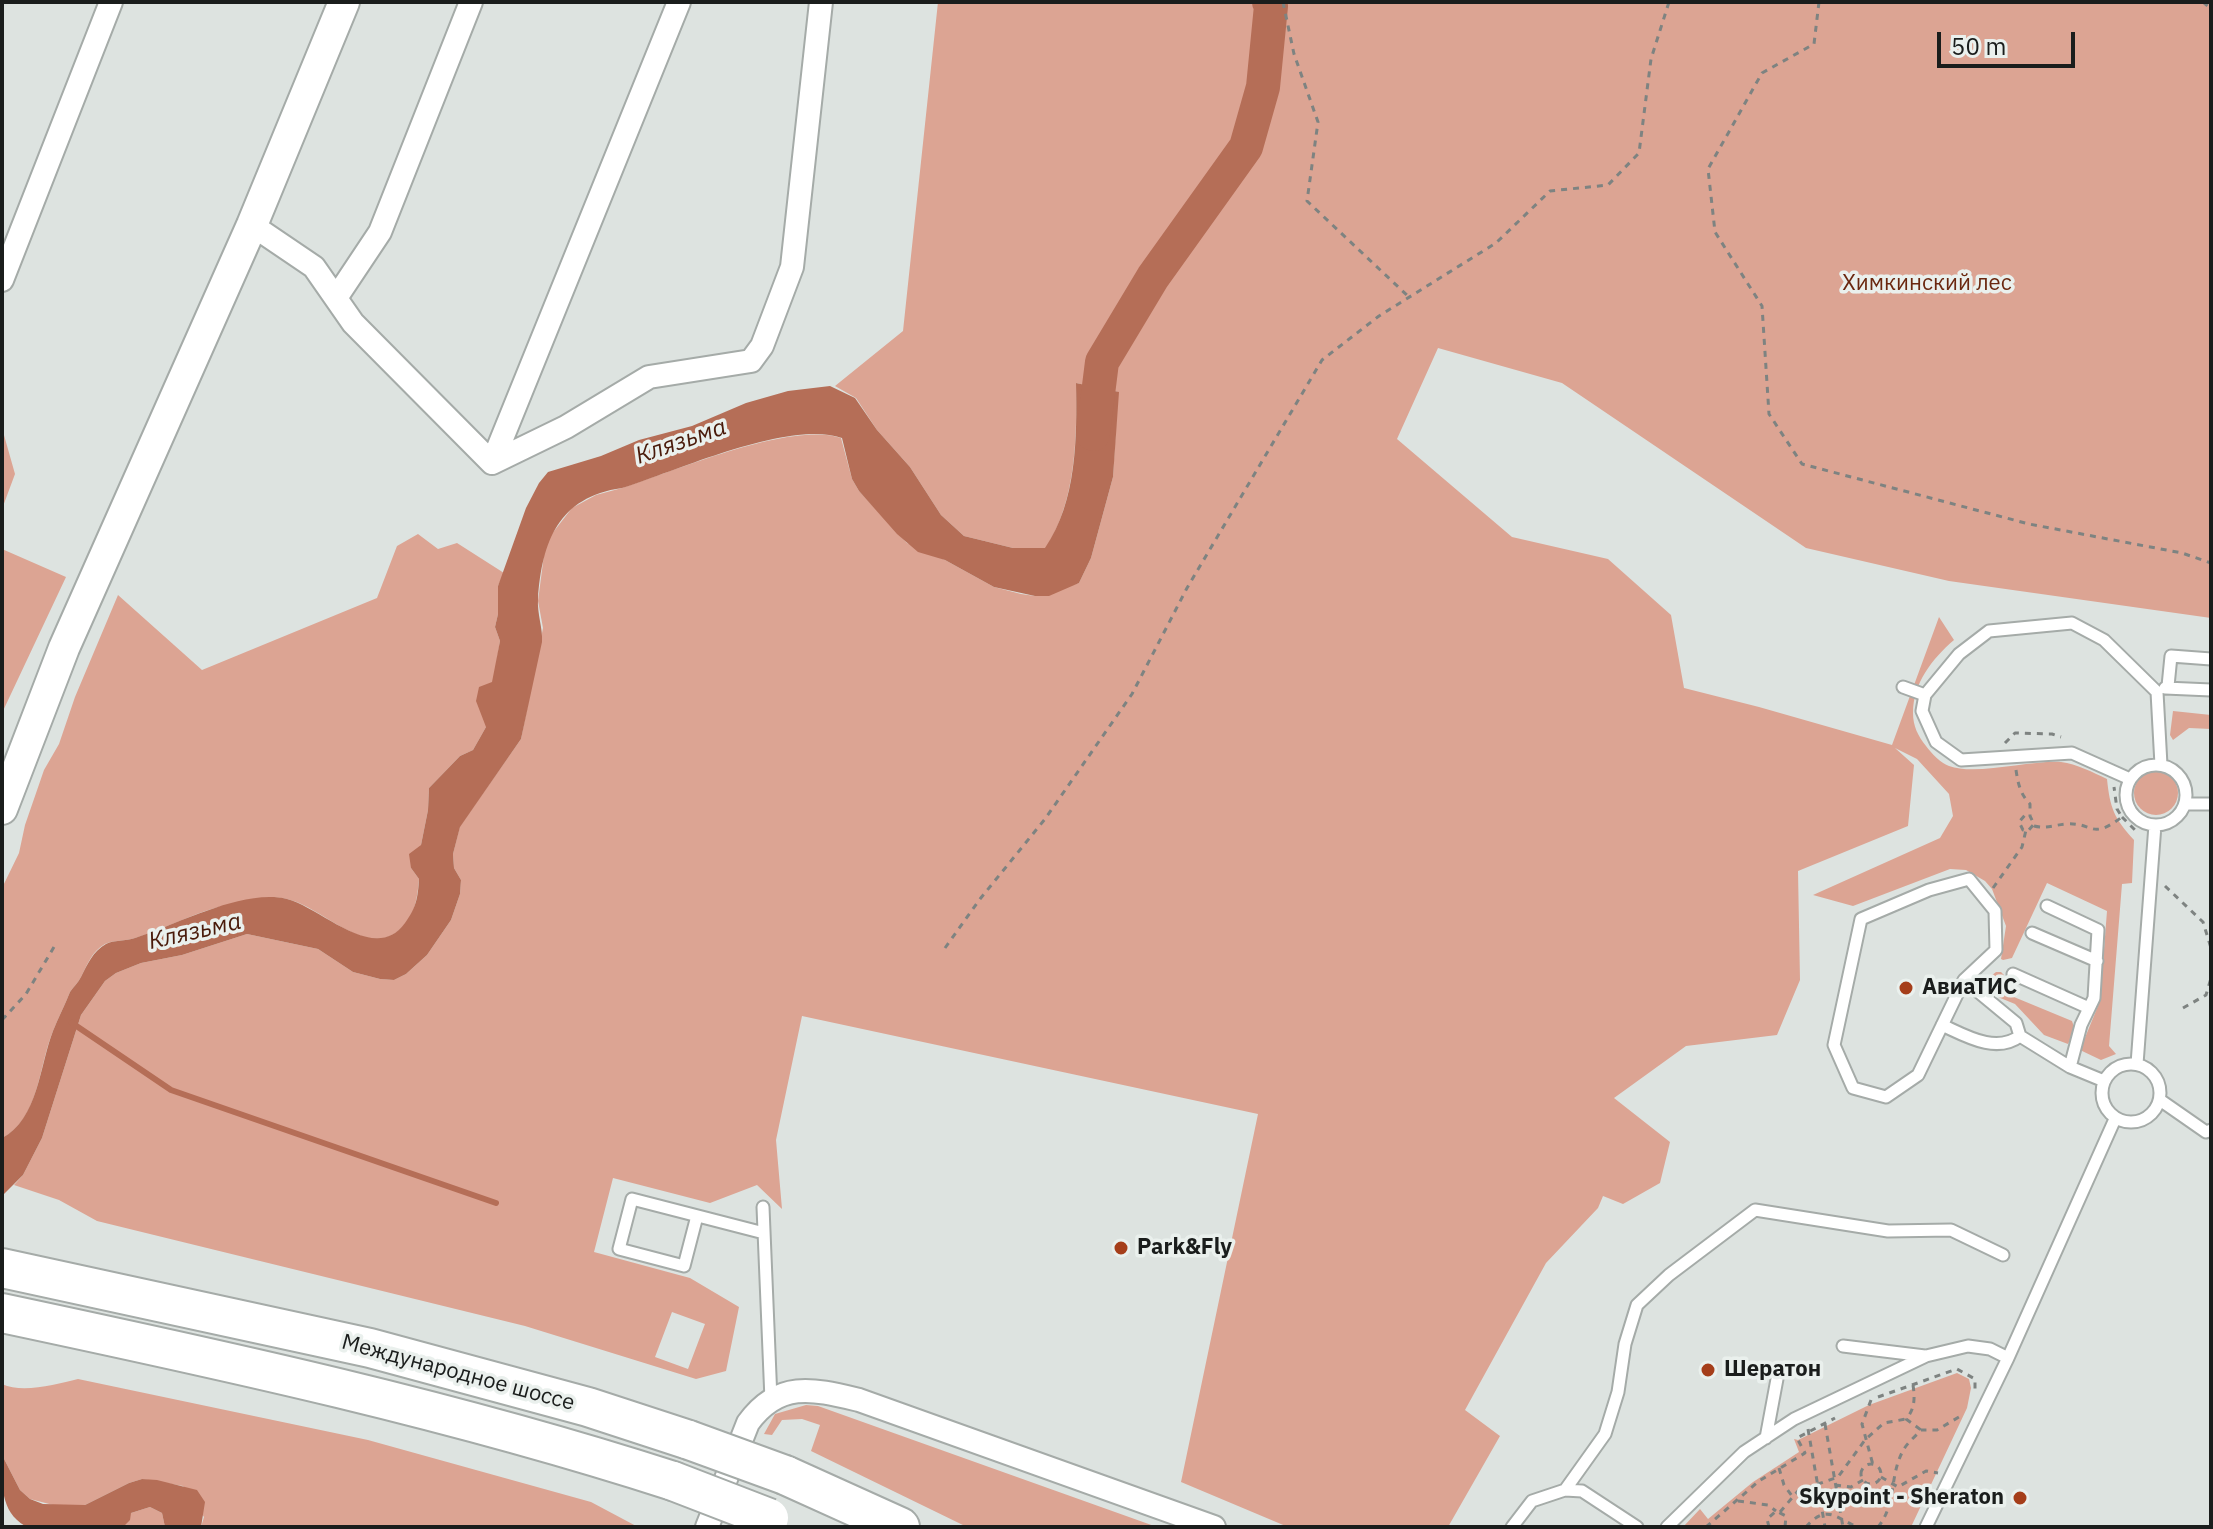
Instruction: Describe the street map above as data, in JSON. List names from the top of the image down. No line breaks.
{"streets":{"highway":["Международное шоссе"]},"water":["Клязьма"],"parks":["Химкинский лес"],"places":["АвиаТИС","Park&Fly","Шератон","Skypoint - Sheraton"],"scale_bar":"50 m"}
